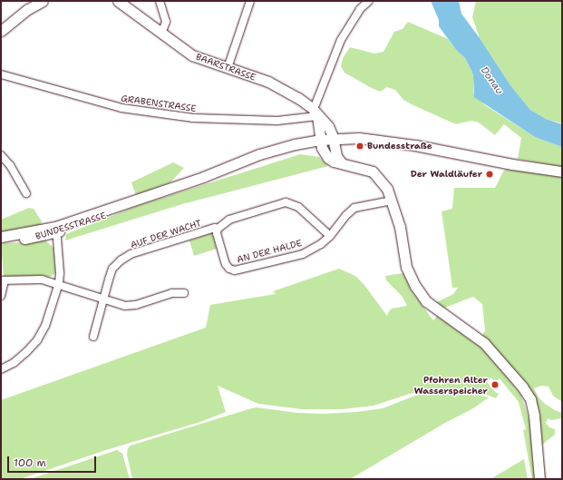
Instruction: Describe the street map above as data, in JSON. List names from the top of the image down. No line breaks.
{"streets":{"street":["BAARSTRASSE","GRABENSTRASSE","BUNDESSTRASSE","AUF DER WACHT","AN DER HALDE"]},"crossings":[["BAARSTRASSE","GRABENSTRASSE"],["BAARSTRASSE","BUNDESSTRASSE"],["AUF DER WACHT","AN DER HALDE"]],"water":["Donau"],"places":["Bundesstraße","Der Waldläufer","Pfohren Alter Wasserspeicher"],"scale_bar":"100 m"}
